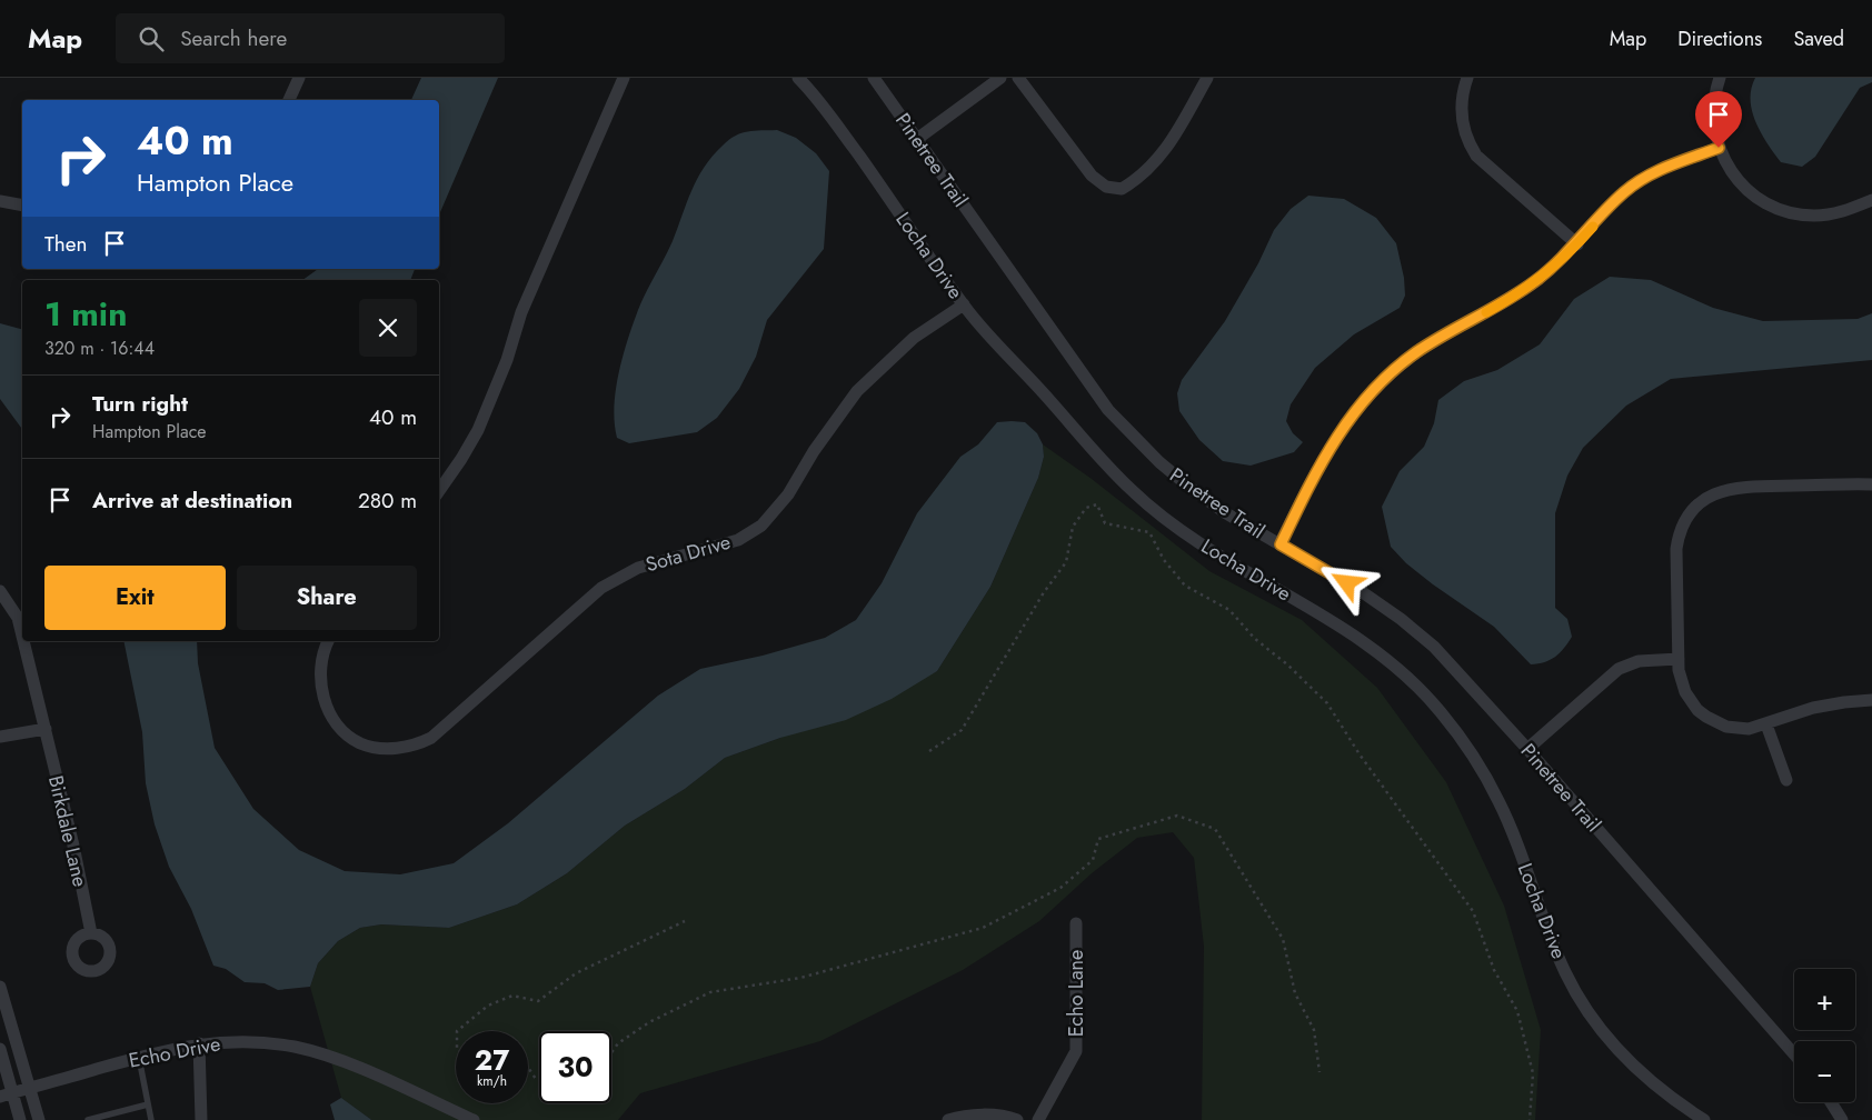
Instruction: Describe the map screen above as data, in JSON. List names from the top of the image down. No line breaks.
{"streets":{"street":["Pinetree Trail","Locha Drive","Sota Drive","Birkdale Lane","Echo Lane","Echo Drive"]},"crossings":[["Locha Drive","Sota Drive"]],"page":{"header":"Map","search":"Search here","nav":["Map","Directions","Saved"],"turn":["40 m","Hampton Place"],"then":"Then","heading":["1 min","320 m · 16:44"],"list":[{"name":"Turn right","note":"Hampton Place","value":"40 m"},{"name":"Arrive at destination","value":"280 m"}],"buttons":["Exit","Share"],"map_buttons":["+","−"],"speed":"27 km/h","limit":"30"}}
